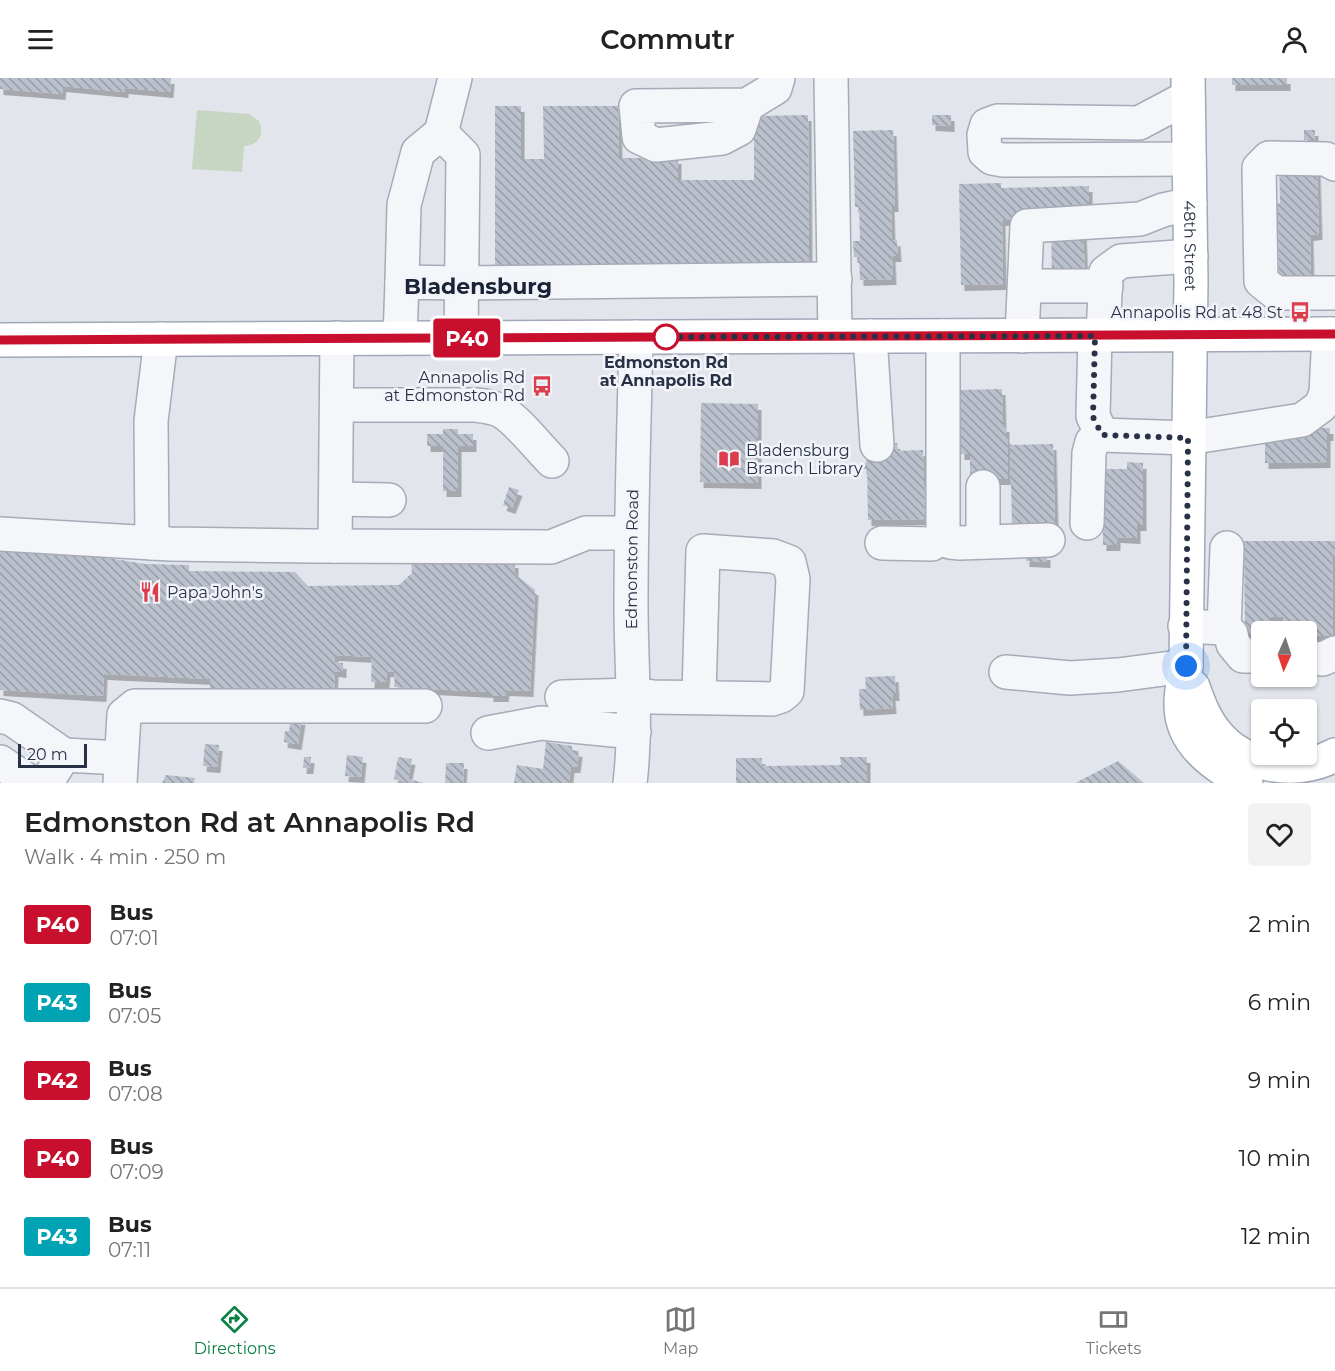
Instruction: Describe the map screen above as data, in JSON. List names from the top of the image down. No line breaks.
{"streets":{"main road":["48th Street"],"street":["Edmonston Road"]},"districts":["Bladensburg"],"places":{"bus stop":["Annapolis Rd at 48 St","Annapolis Rd at Edmonston Rd"],"other":["Edmonston Rd at Annapolis Rd"],"library":["Bladensburg Branch Library"],"restaurant":["Papa John's"]},"lines":["bus line P40"],"scale_bar":"20 m","north":"bottom","page":{"header":"Commutr","on_map":"P40","scale":"20 m","heading":["Edmonston Rd at Annapolis Rd","Walk · 4 min · 250 m"],"list":[{"mark":"P40","name":"Bus","note":"07:01","value":"2 min"},{"mark":"P43","name":"Bus","note":"07:05","value":"6 min"},{"mark":"P42","name":"Bus","note":"07:08","value":"9 min"},{"mark":"P40","name":"Bus","note":"07:09","value":"10 min"},{"mark":"P43","name":"Bus","note":"07:11","value":"12 min"}],"tabs":["Directions","Map","Tickets"]}}
